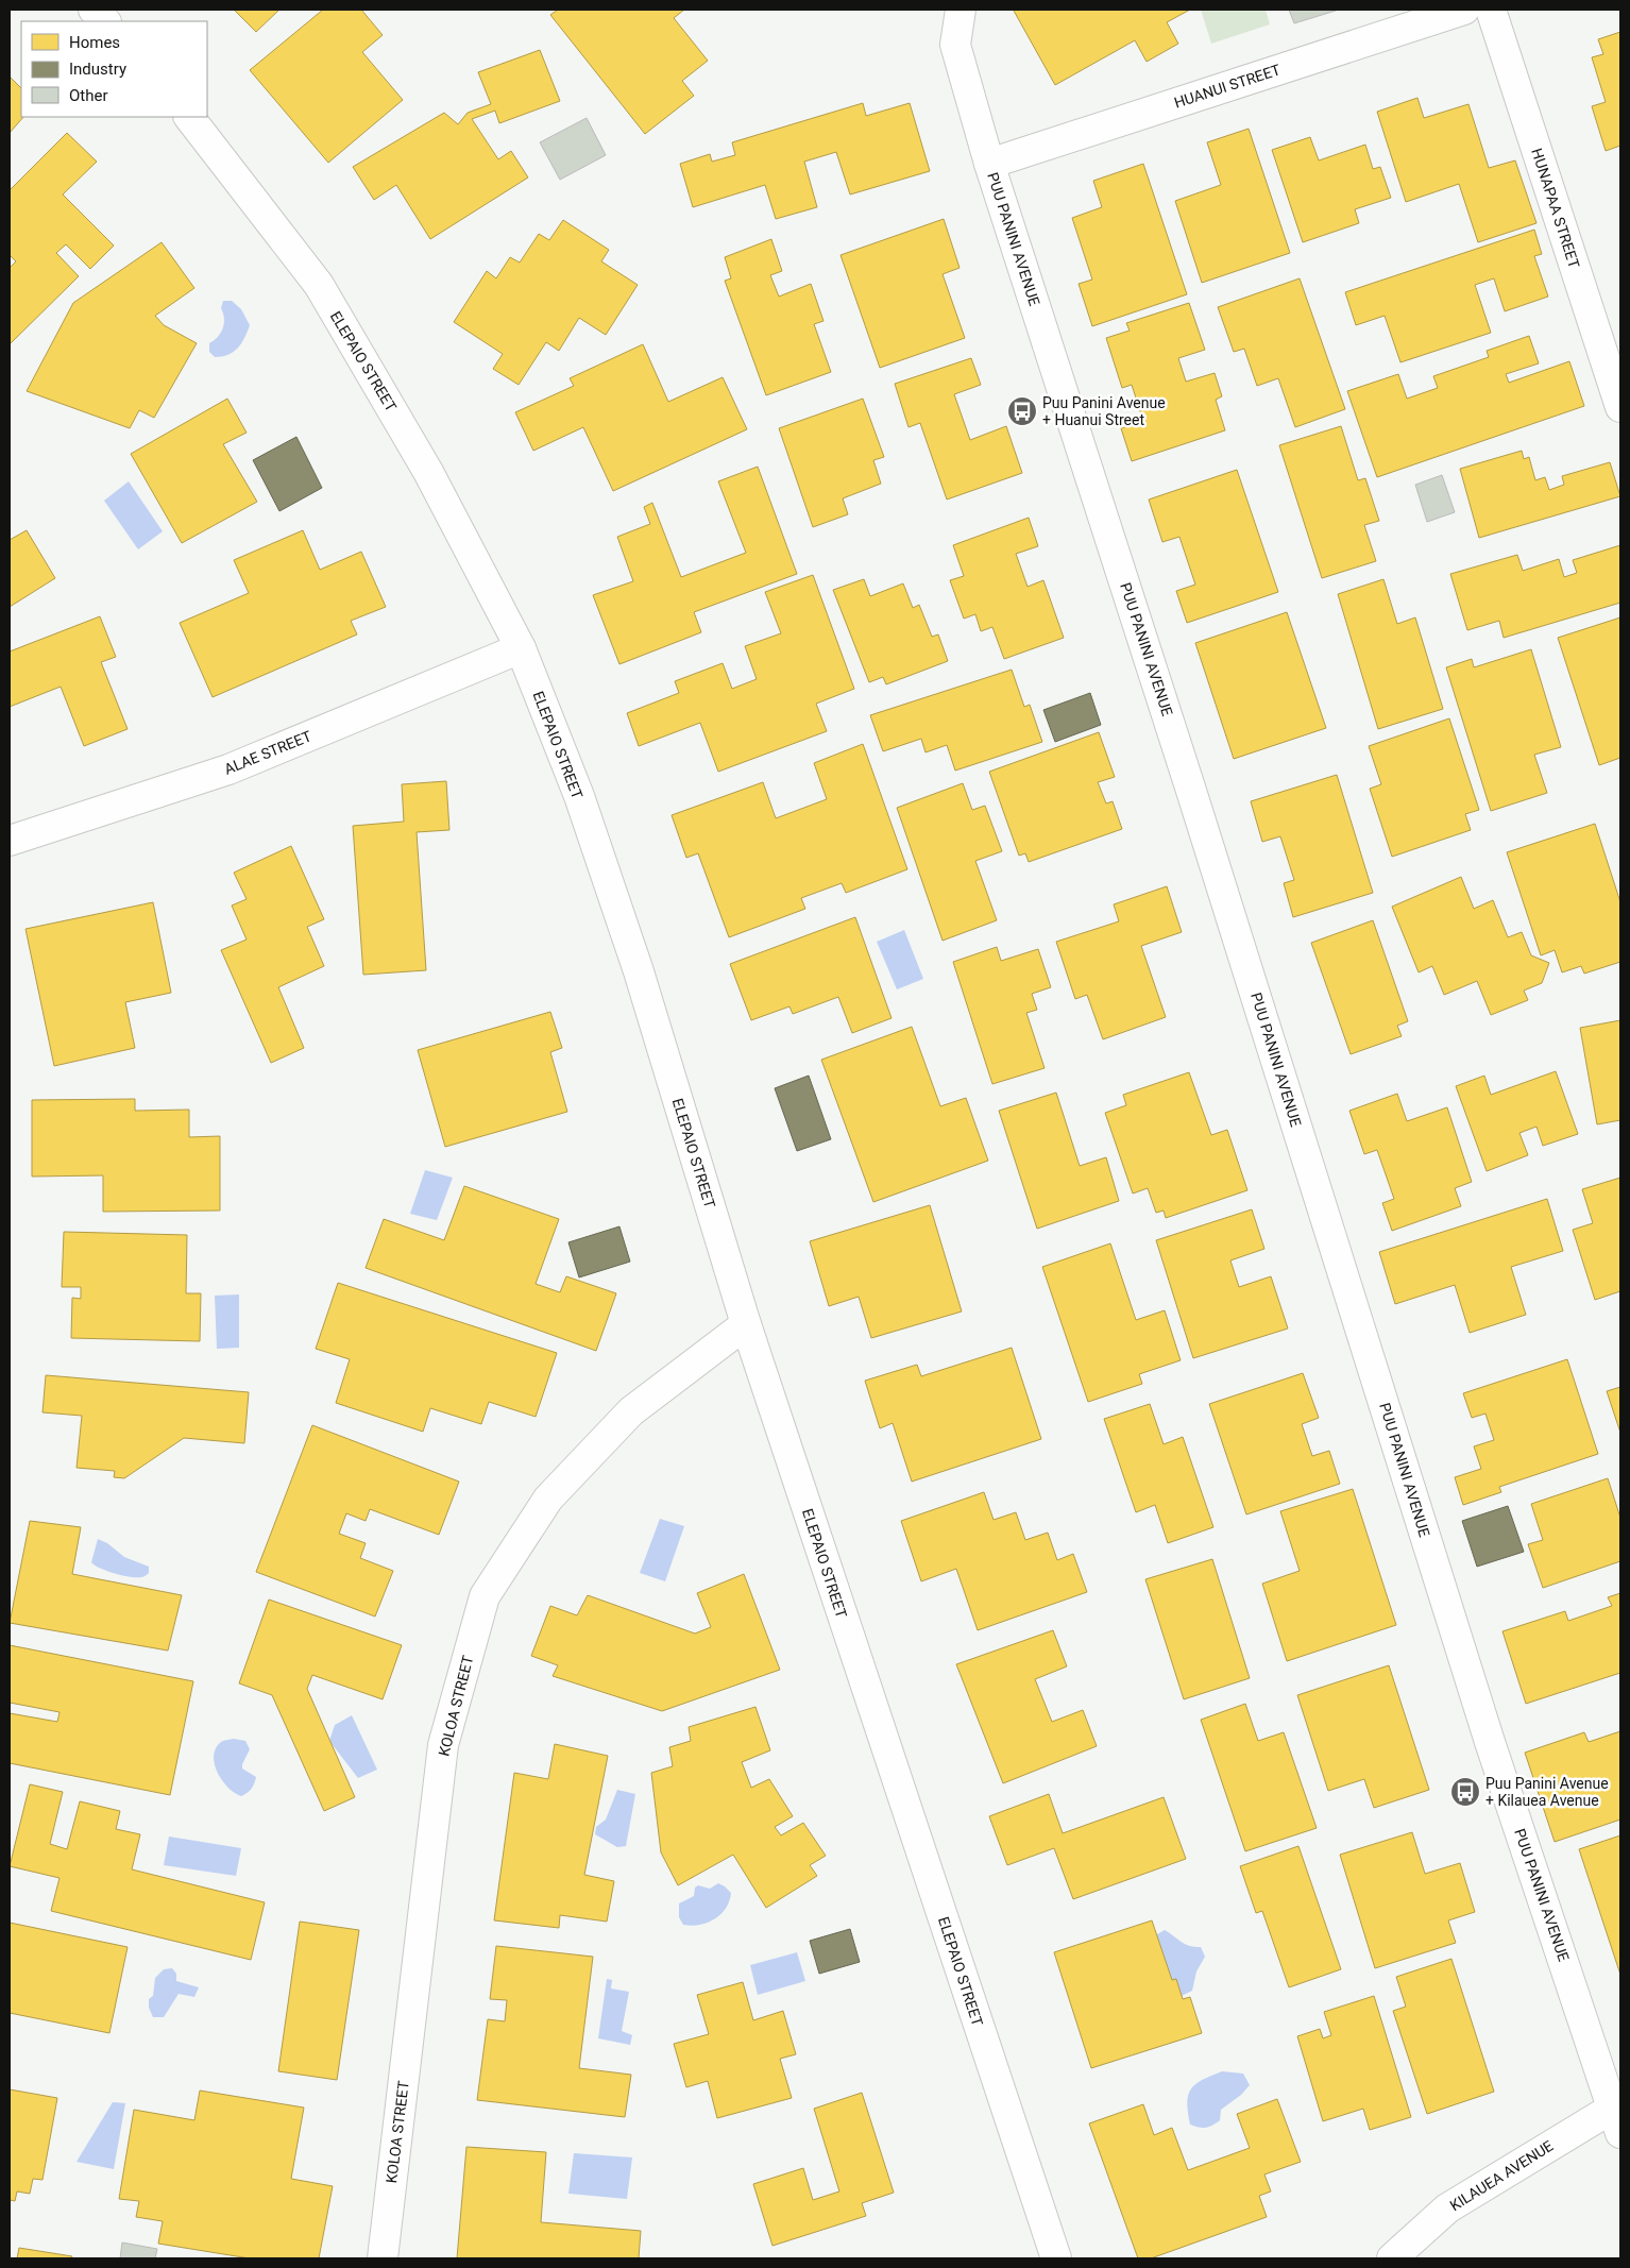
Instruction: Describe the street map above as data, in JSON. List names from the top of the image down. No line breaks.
{"streets":{"street":["HUANUI STREET","HUNAPAA STREET","PUU PANINI AVENUE","ELEPAIO STREET","ALAE STREET","KOLOA STREET","KILAUEA AVENUE"]},"crossings":[["HUANUI STREET","PUU PANINI AVENUE"],["PUU PANINI AVENUE","KILAUEA AVENUE"],["ELEPAIO STREET","ALAE STREET"],["ELEPAIO STREET","KOLOA STREET"]],"places":{"bus stop":["Puu Panini Avenue + Huanui Street","Puu Panini Avenue + Kilauea Avenue"]},"legend":["Homes","Industry","Other"]}
